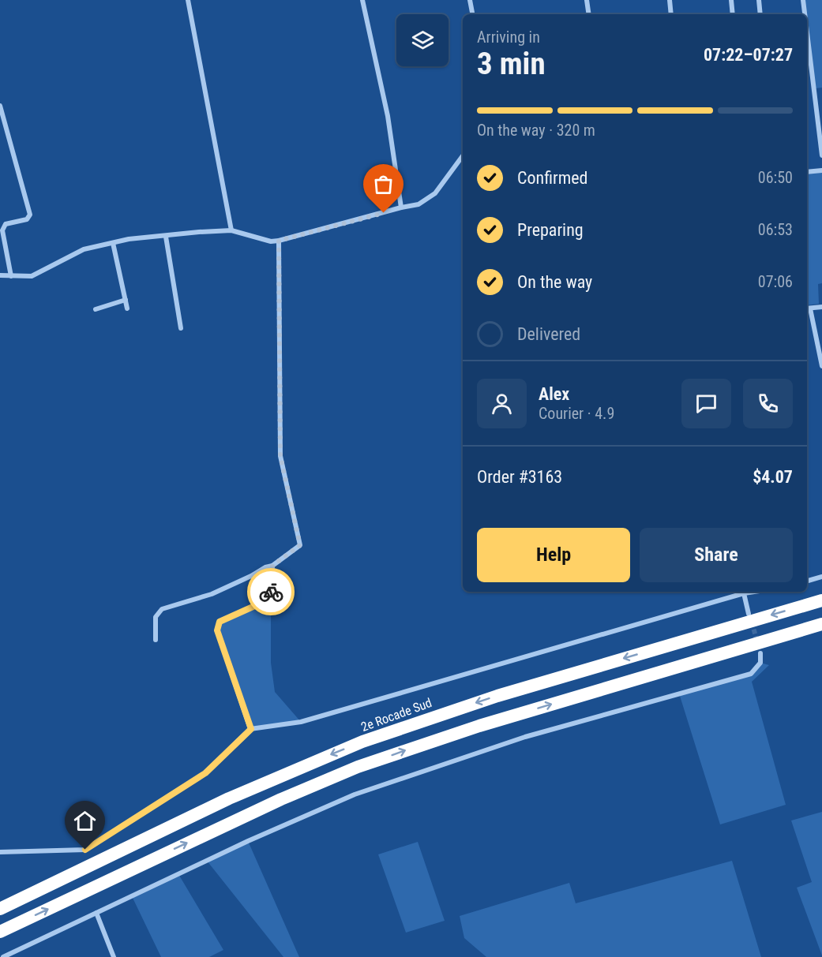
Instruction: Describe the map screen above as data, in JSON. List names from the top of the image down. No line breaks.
{"streets":{"highway":["2e Rocade Sud"]},"page":{"heading":["3 min","Arriving in","07:22–07:27"],"panel":["Alex","Courier · 4.9","Order #3163","$4.07"],"bar":"On the way · 320 m","list":[["Confirmed","06:50"],["Preparing","06:53"],["On the way","07:06"],"Delivered"],"buttons":["Help","Share"]}}
